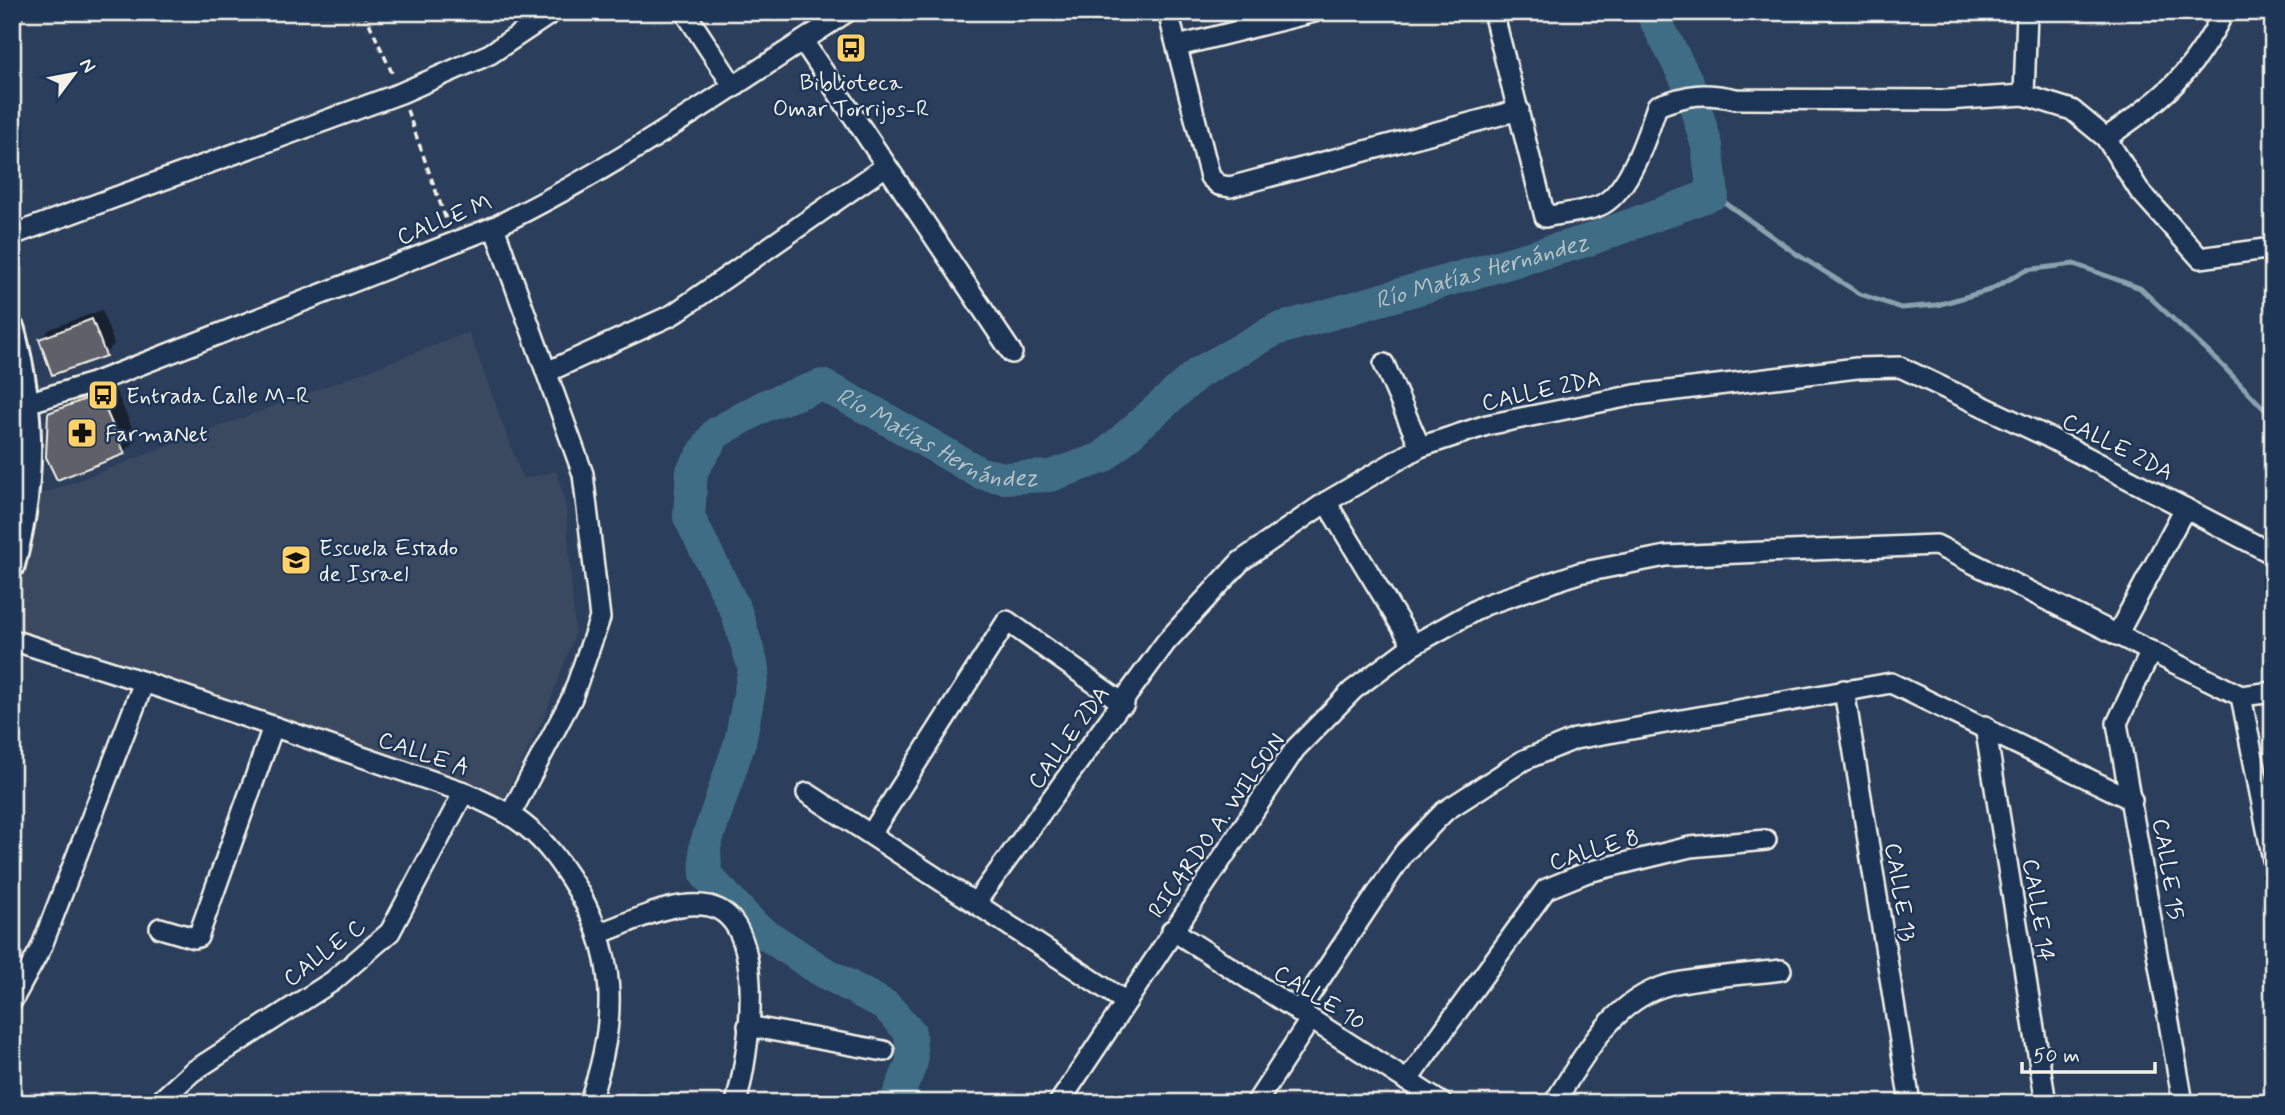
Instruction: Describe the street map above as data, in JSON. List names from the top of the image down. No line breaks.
{"streets":{"street":["CALLE M","CALLE 2DA","CALLE A","RICARDO A. WILSON","CALLE 8","CALLE 15","CALLE 13","CALLE 14","CALLE C","CALLE 10"]},"crossings":[["CALLE A","CALLE C"],["RICARDO A. WILSON","CALLE 15"],["RICARDO A. WILSON","CALLE 10"],["CALLE 8","CALLE 10"]],"water":["Río Matías Hernández"],"places":{"bus stop":["Biblioteca Omar Torrijos-R","Entrada Calle M-R"],"pharmacy":["FarmaNet"],"school or university":["Escuela Estado de Israel"]},"scale_bar":"50 m","north":"top right"}
